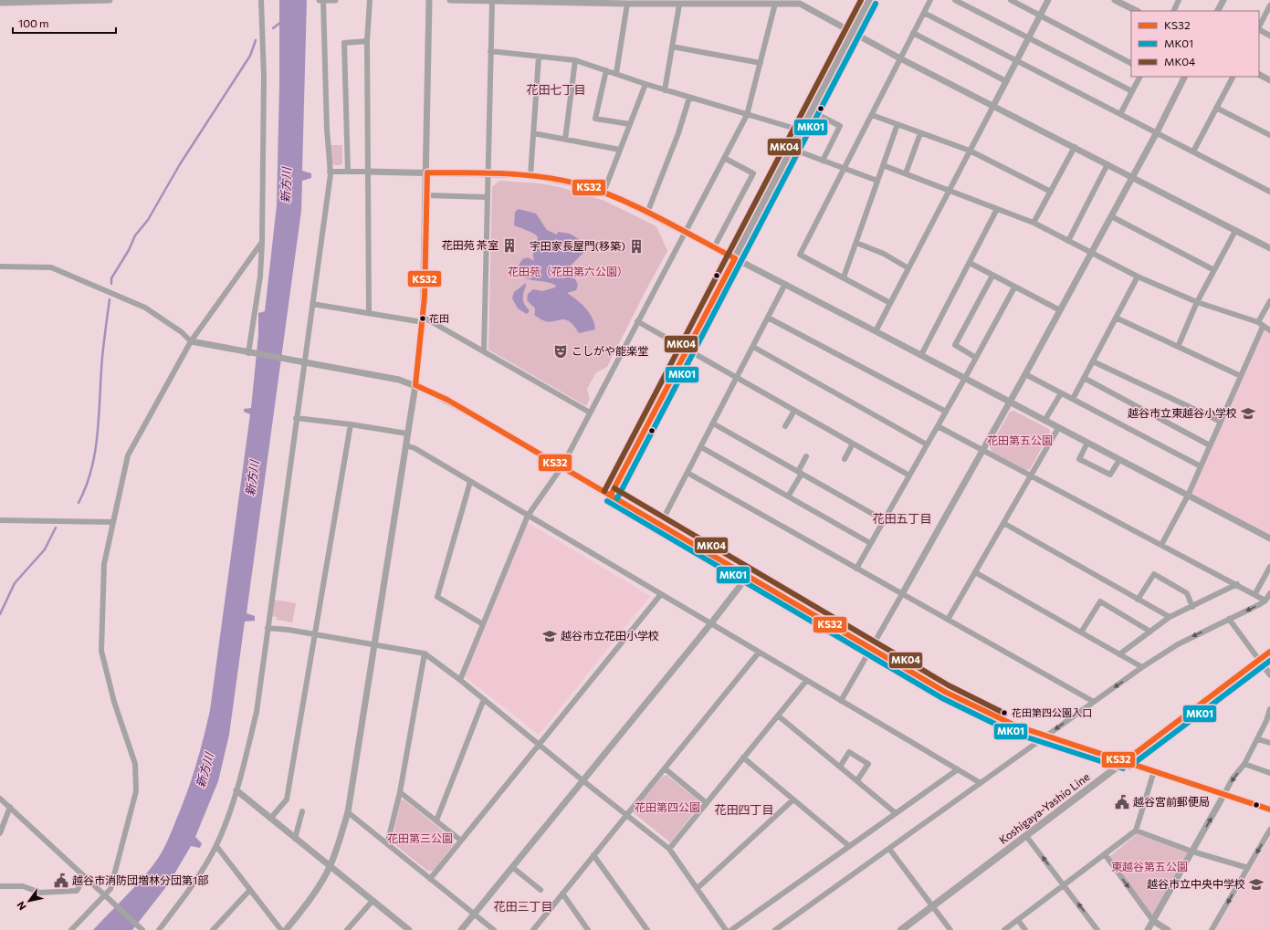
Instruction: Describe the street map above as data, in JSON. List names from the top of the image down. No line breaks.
{"streets":{"main road":["Koshigaya-Yashio Line"]},"districts":["花田七丁目","花田五丁目","花田四丁目","花田三丁目"],"water":["新方川"],"parks":["花田苑（花田第六公園）","花田第五公園","花田第四公園","花田第三公園","東越谷第五公園"],"places":{"building":["花田苑 茶室","宇田家長屋門(移築)"],"other":["花田","花田第四公園入口"],"theatre":["こしがや能楽堂"],"school or university":["越谷市立東越谷小学校","越谷市立花田小学校","越谷市立中央中学校"],"public building":["越谷宮前郵便局","越谷市消防団増林分団第1部"]},"lines":["transit line MK04","transit line MK01","transit line KS32"],"legend":["KS32","MK01","MK04"],"scale_bar":"100 m","north":"bottom left"}
